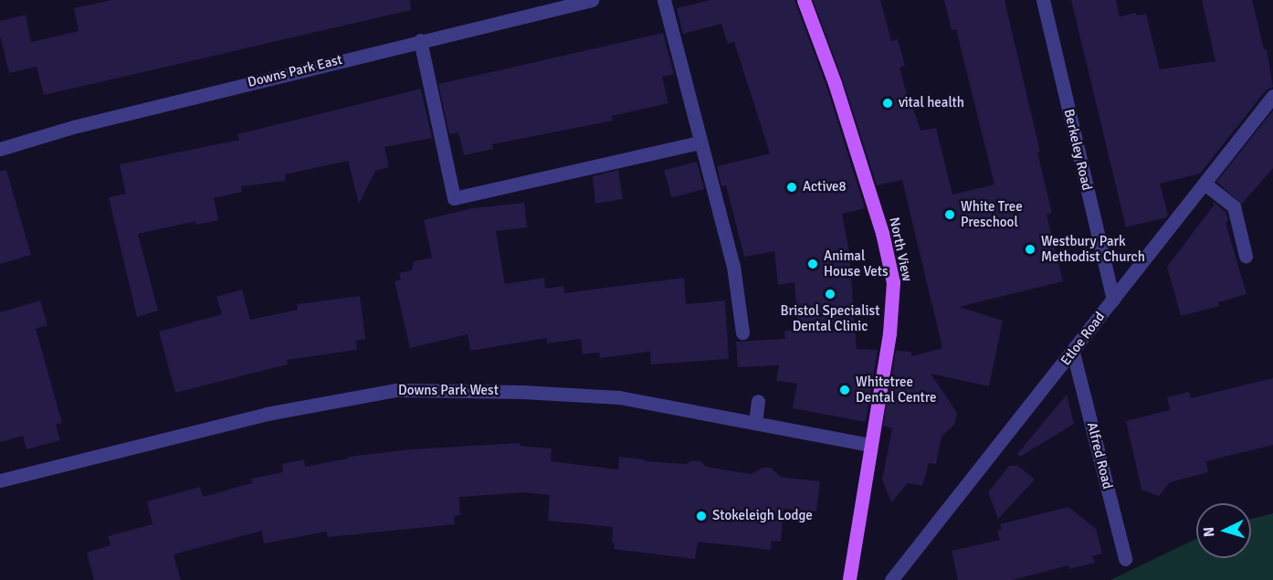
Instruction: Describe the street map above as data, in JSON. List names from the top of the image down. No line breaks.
{"streets":{"main road":["North View"],"street":["Downs Park East","Berkeley Road","Etloe Road","Downs Park West","Alfred Road"]},"crossings":[["Berkeley Road","Etloe Road"],["North View","Downs Park West"],["Etloe Road","Alfred Road"]],"places":["vital health","Active8","White Tree Preschool","Westbury Park Methodist Church","Animal House Vets","Bristol Specialist Dental Clinic","Whitetree Dental Centre","Stokeleigh Lodge"],"north":"left"}
